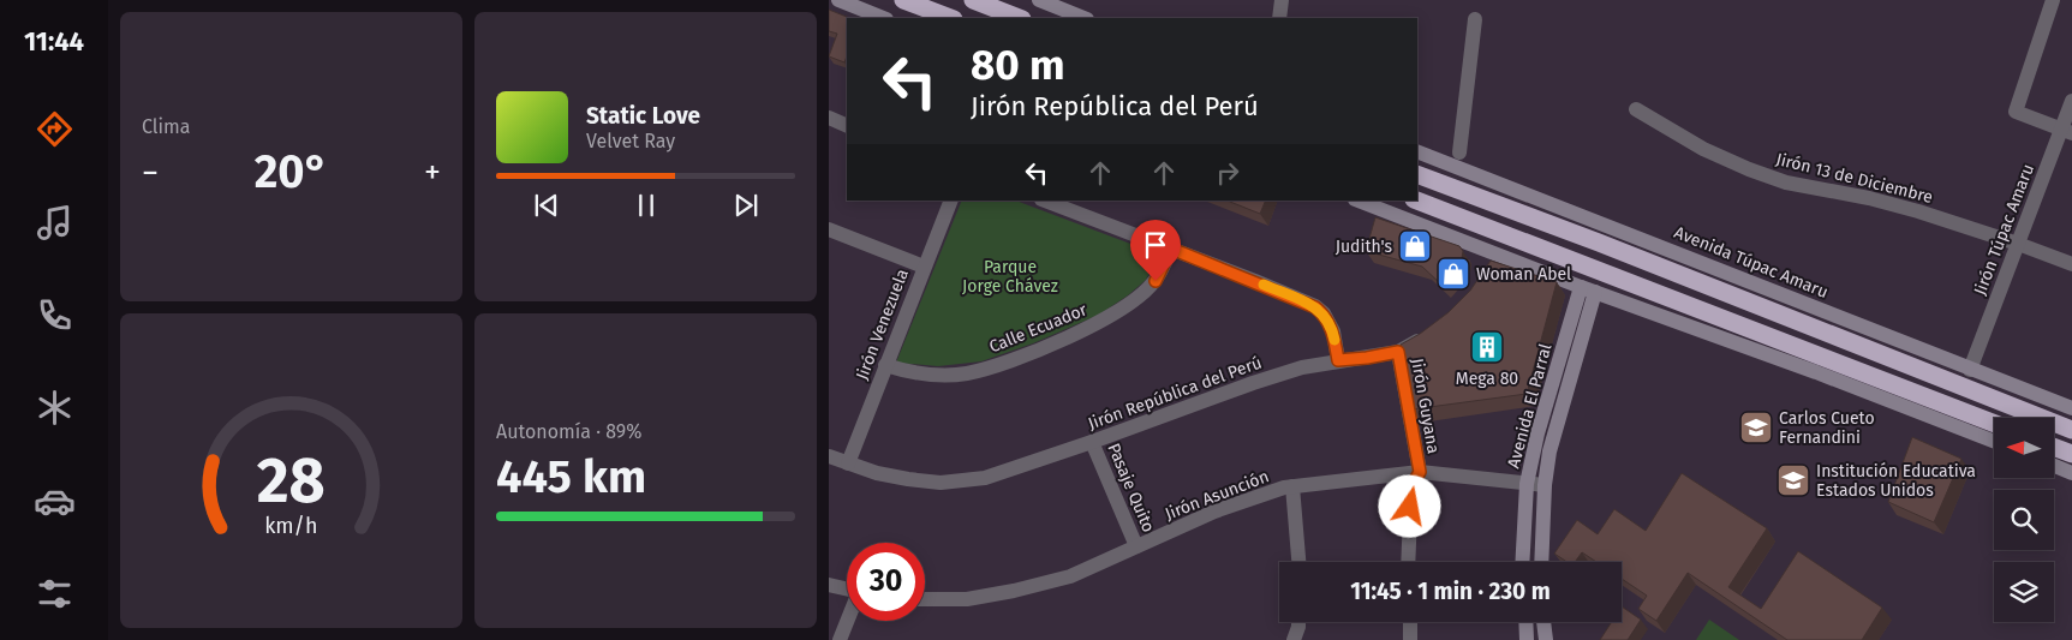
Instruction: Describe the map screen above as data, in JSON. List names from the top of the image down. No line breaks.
{"streets":{"main road":["Avenida Túpac Amaru","Avenida El Parral"],"street":["Jirón 13 de Diciembre","Jirón Túpac Amaru","Jirón Venezuela","Calle Ecuador","Jirón República del Perú","Jirón Guyana","Pasaje Quito","Jirón Asunción"]},"crossings":[["Jirón 13 de Diciembre","Jirón Túpac Amaru"],["Jirón Túpac Amaru","Avenida Túpac Amaru"],["Jirón Venezuela","Calle Ecuador"],["Jirón Venezuela","Jirón República del Perú"],["Jirón República del Perú","Jirón Guyana"],["Jirón República del Perú","Pasaje Quito"],["Jirón Guyana","Jirón Asunción"],["Avenida El Parral","Jirón Asunción"],["Pasaje Quito","Jirón Asunción"]],"parks":["Parque Jorge Chávez"],"places":{"shop":["Judith's","Woman Abel"],"building":["Mega 80"],"school or university":["Carlos Cueto Fernandini","Institución Educativa Estados Unidos"]},"north":"left","page":{"tabs":"11:44","tile":["Clima",["Autonomía · 89%","445 km"]],"turn":["80 m","Jirón República del Perú"],"song":["Static Love","Velvet Ray"],"heat":["−","20°","+"],"limit":"30","trip":"11:45 · 1 min · 230 m","gauge":["28","km/h"]}}
